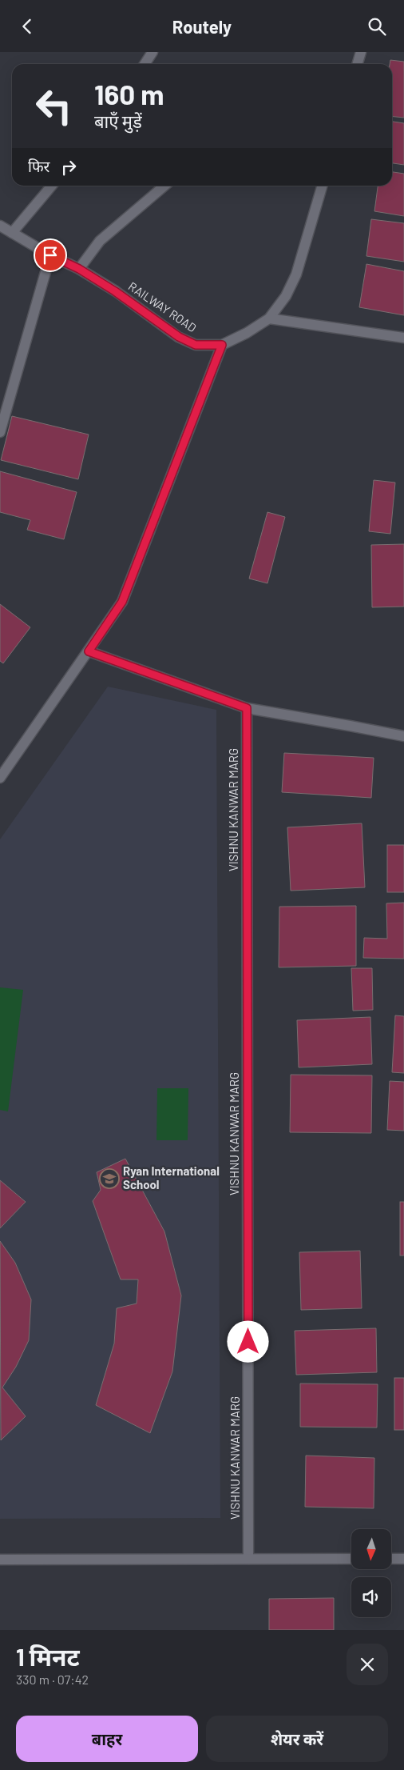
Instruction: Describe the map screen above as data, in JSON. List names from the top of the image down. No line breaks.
{"streets":{"street":["RAILWAY ROAD","VISHNU KANWAR MARG"]},"places":{"school or university":["Ryan International School"]},"north":"bottom","page":{"header":"Routely","turn":["160 m","बाएँ मुड़ें"],"then":"फिर","heading":["1 मिनट","330 m · 07:42"],"buttons":["बाहर","शेयर करें"]}}
